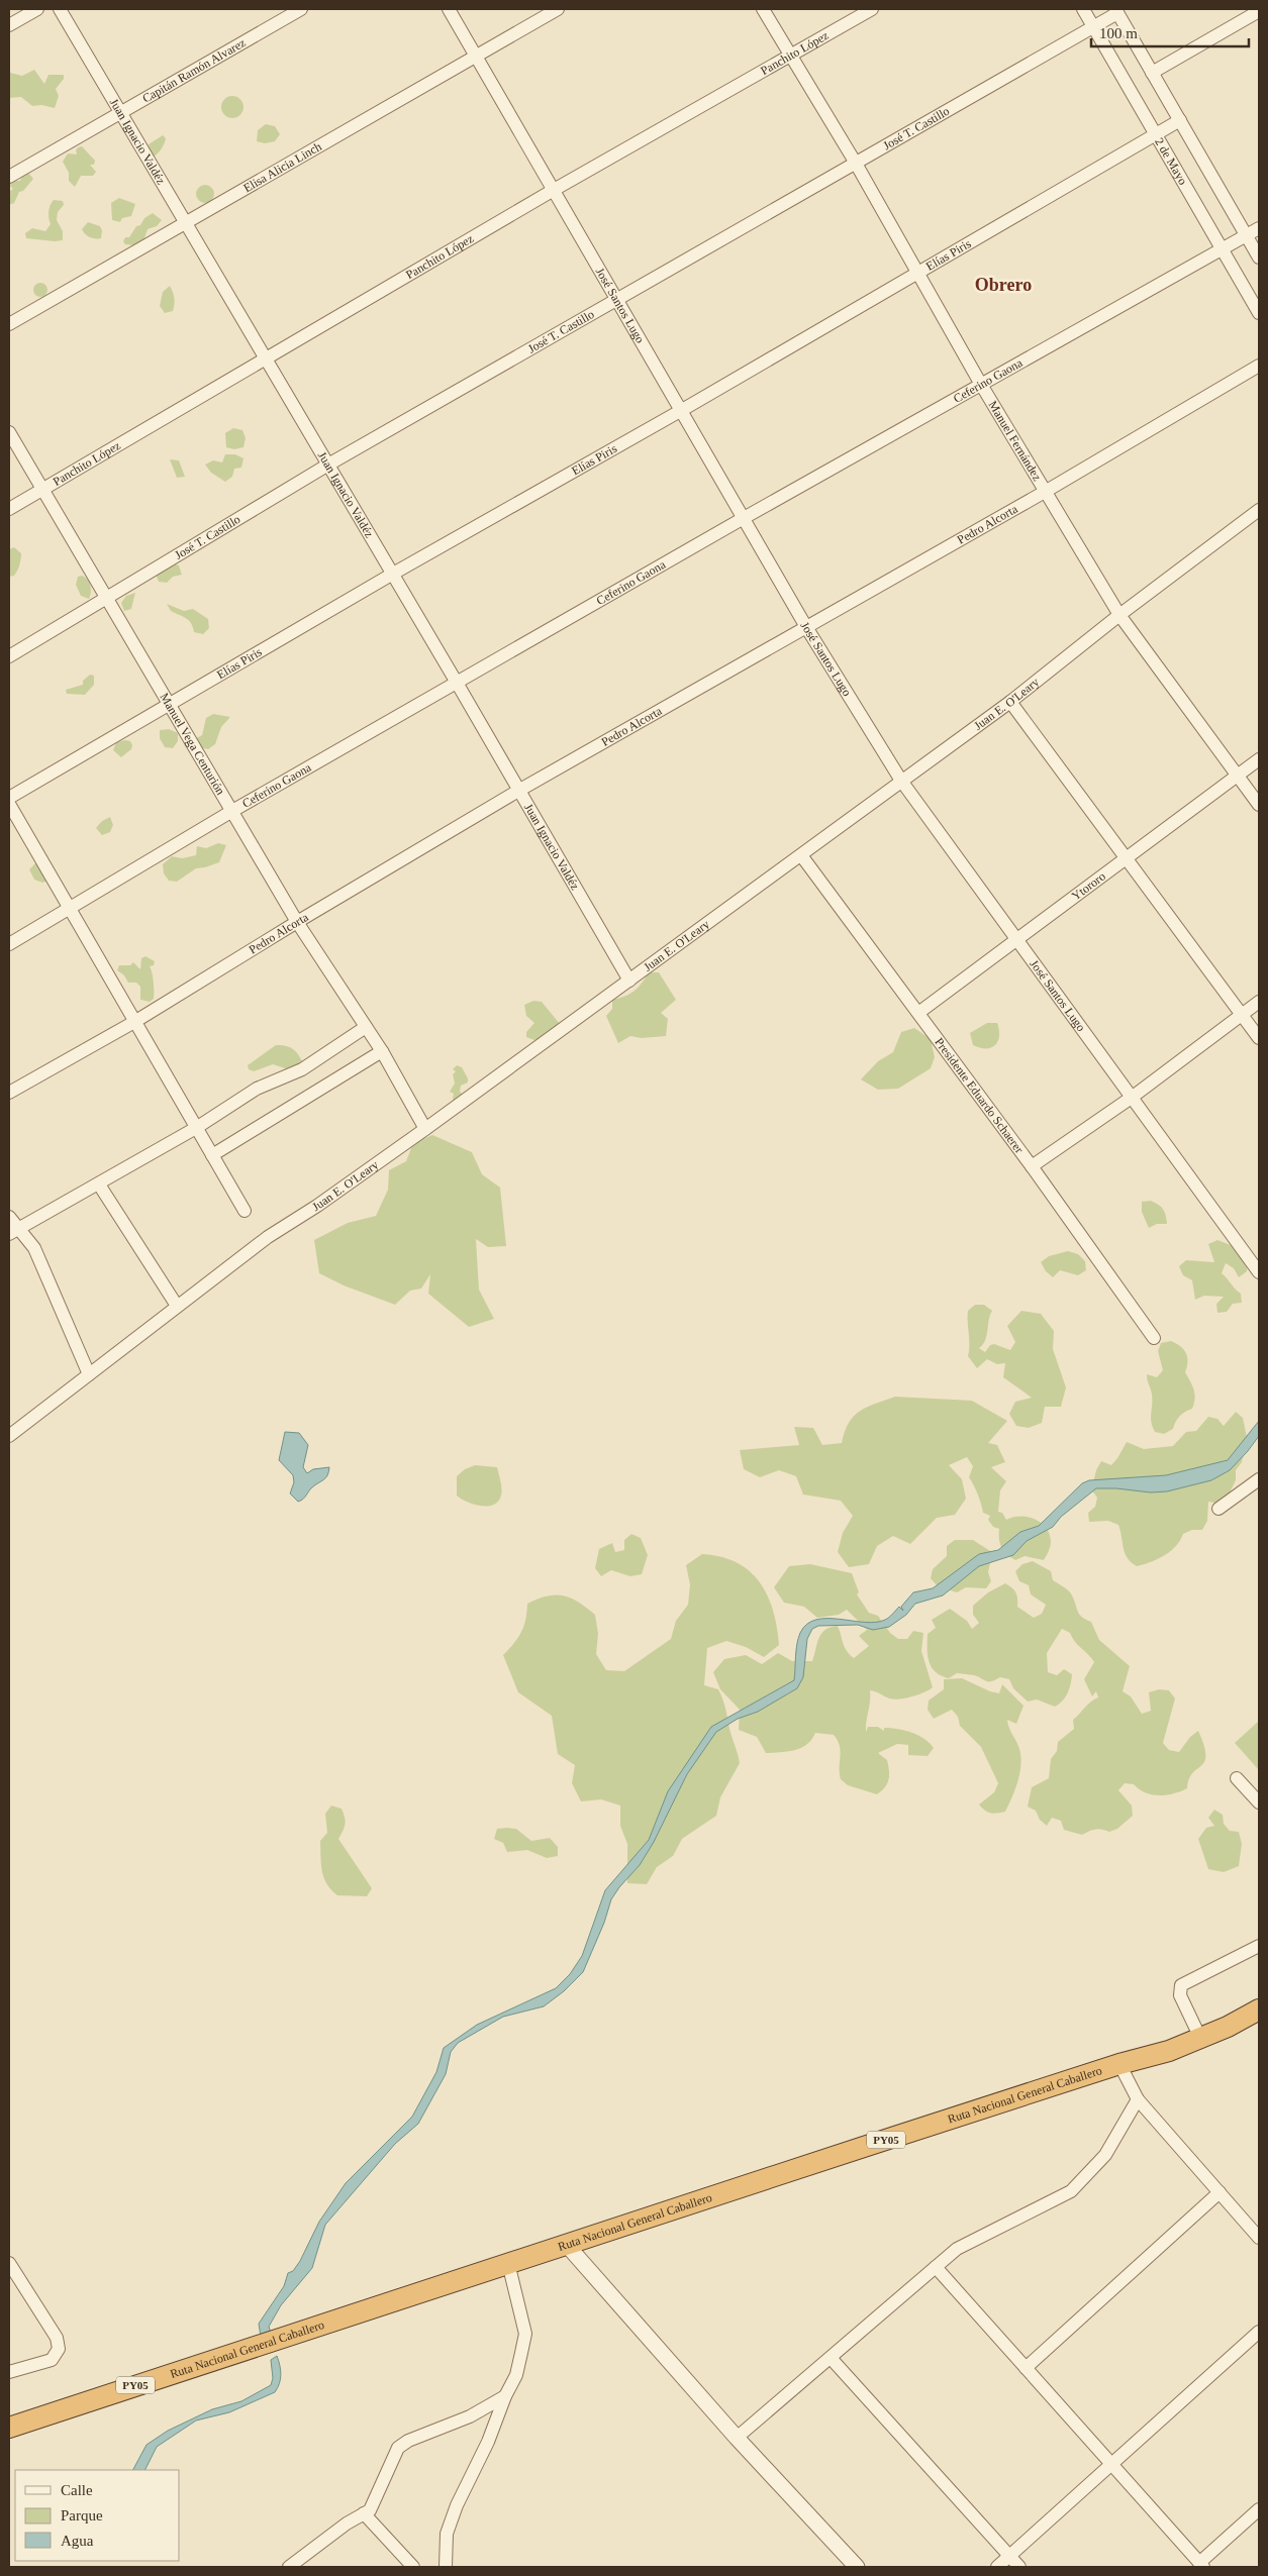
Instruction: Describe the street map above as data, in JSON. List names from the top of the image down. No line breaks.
{"streets":{"highway":["Ruta Nacional General Caballero","PY05"],"street":["Panchito López","Capitán Ramón Alvarez","José T. Castillo","Juan Ignacio Valdéz","2 de Mayo","Elisa Alicia Linch","Elías Piris","José Santos Lugo","Ceferino Gaona","Manuel Fernández","Pedro Alcorta","Juan E. O'Leary","Manuel Vega Centurión","Ytororo","Presidente Eduardo Schaerer"]},"crossings":[["Panchito López","Juan Ignacio Valdéz"],["Panchito López","José Santos Lugo"],["Panchito López","Manuel Fernández"],["Panchito López","Manuel Vega Centurión"],["Capitán Ramón Alvarez","Juan Ignacio Valdéz"],["José T. Castillo","Juan Ignacio Valdéz"],["José T. Castillo","2 de Mayo"],["José T. Castillo","José Santos Lugo"],["José T. Castillo","Manuel Fernández"],["José T. Castillo","Manuel Vega Centurión"],["Juan Ignacio Valdéz","Elisa Alicia Linch"],["Juan Ignacio Valdéz","Elías Piris"],["Juan Ignacio Valdéz","Ceferino Gaona"],["Juan Ignacio Valdéz","Pedro Alcorta"],["Juan Ignacio Valdéz","Juan E. O'Leary"],["2 de Mayo","Elías Piris"],["2 de Mayo","Ceferino Gaona"],["Elisa Alicia Linch","José Santos Lugo"],["Elías Piris","José Santos Lugo"],["Elías Piris","Manuel Fernández"],["Elías Piris","Manuel Vega Centurión"],["José Santos Lugo","Ceferino Gaona"],["José Santos Lugo","Pedro Alcorta"],["José Santos Lugo","Juan E. O'Leary"],["José Santos Lugo","Ytororo"],["Ceferino Gaona","Manuel Fernández"],["Ceferino Gaona","Manuel Vega Centurión"],["Manuel Fernández","Pedro Alcorta"],["Manuel Fernández","Juan E. O'Leary"],["Manuel Fernández","Ytororo"],["Pedro Alcorta","Manuel Vega Centurión"],["Juan E. O'Leary","Manuel Vega Centurión"],["Juan E. O'Leary","Presidente Eduardo Schaerer"],["Ytororo","Presidente Eduardo Schaerer"]],"districts":["Obrero"],"legend":["Calle","Parque","Agua"],"scale_bar":"100 m"}
